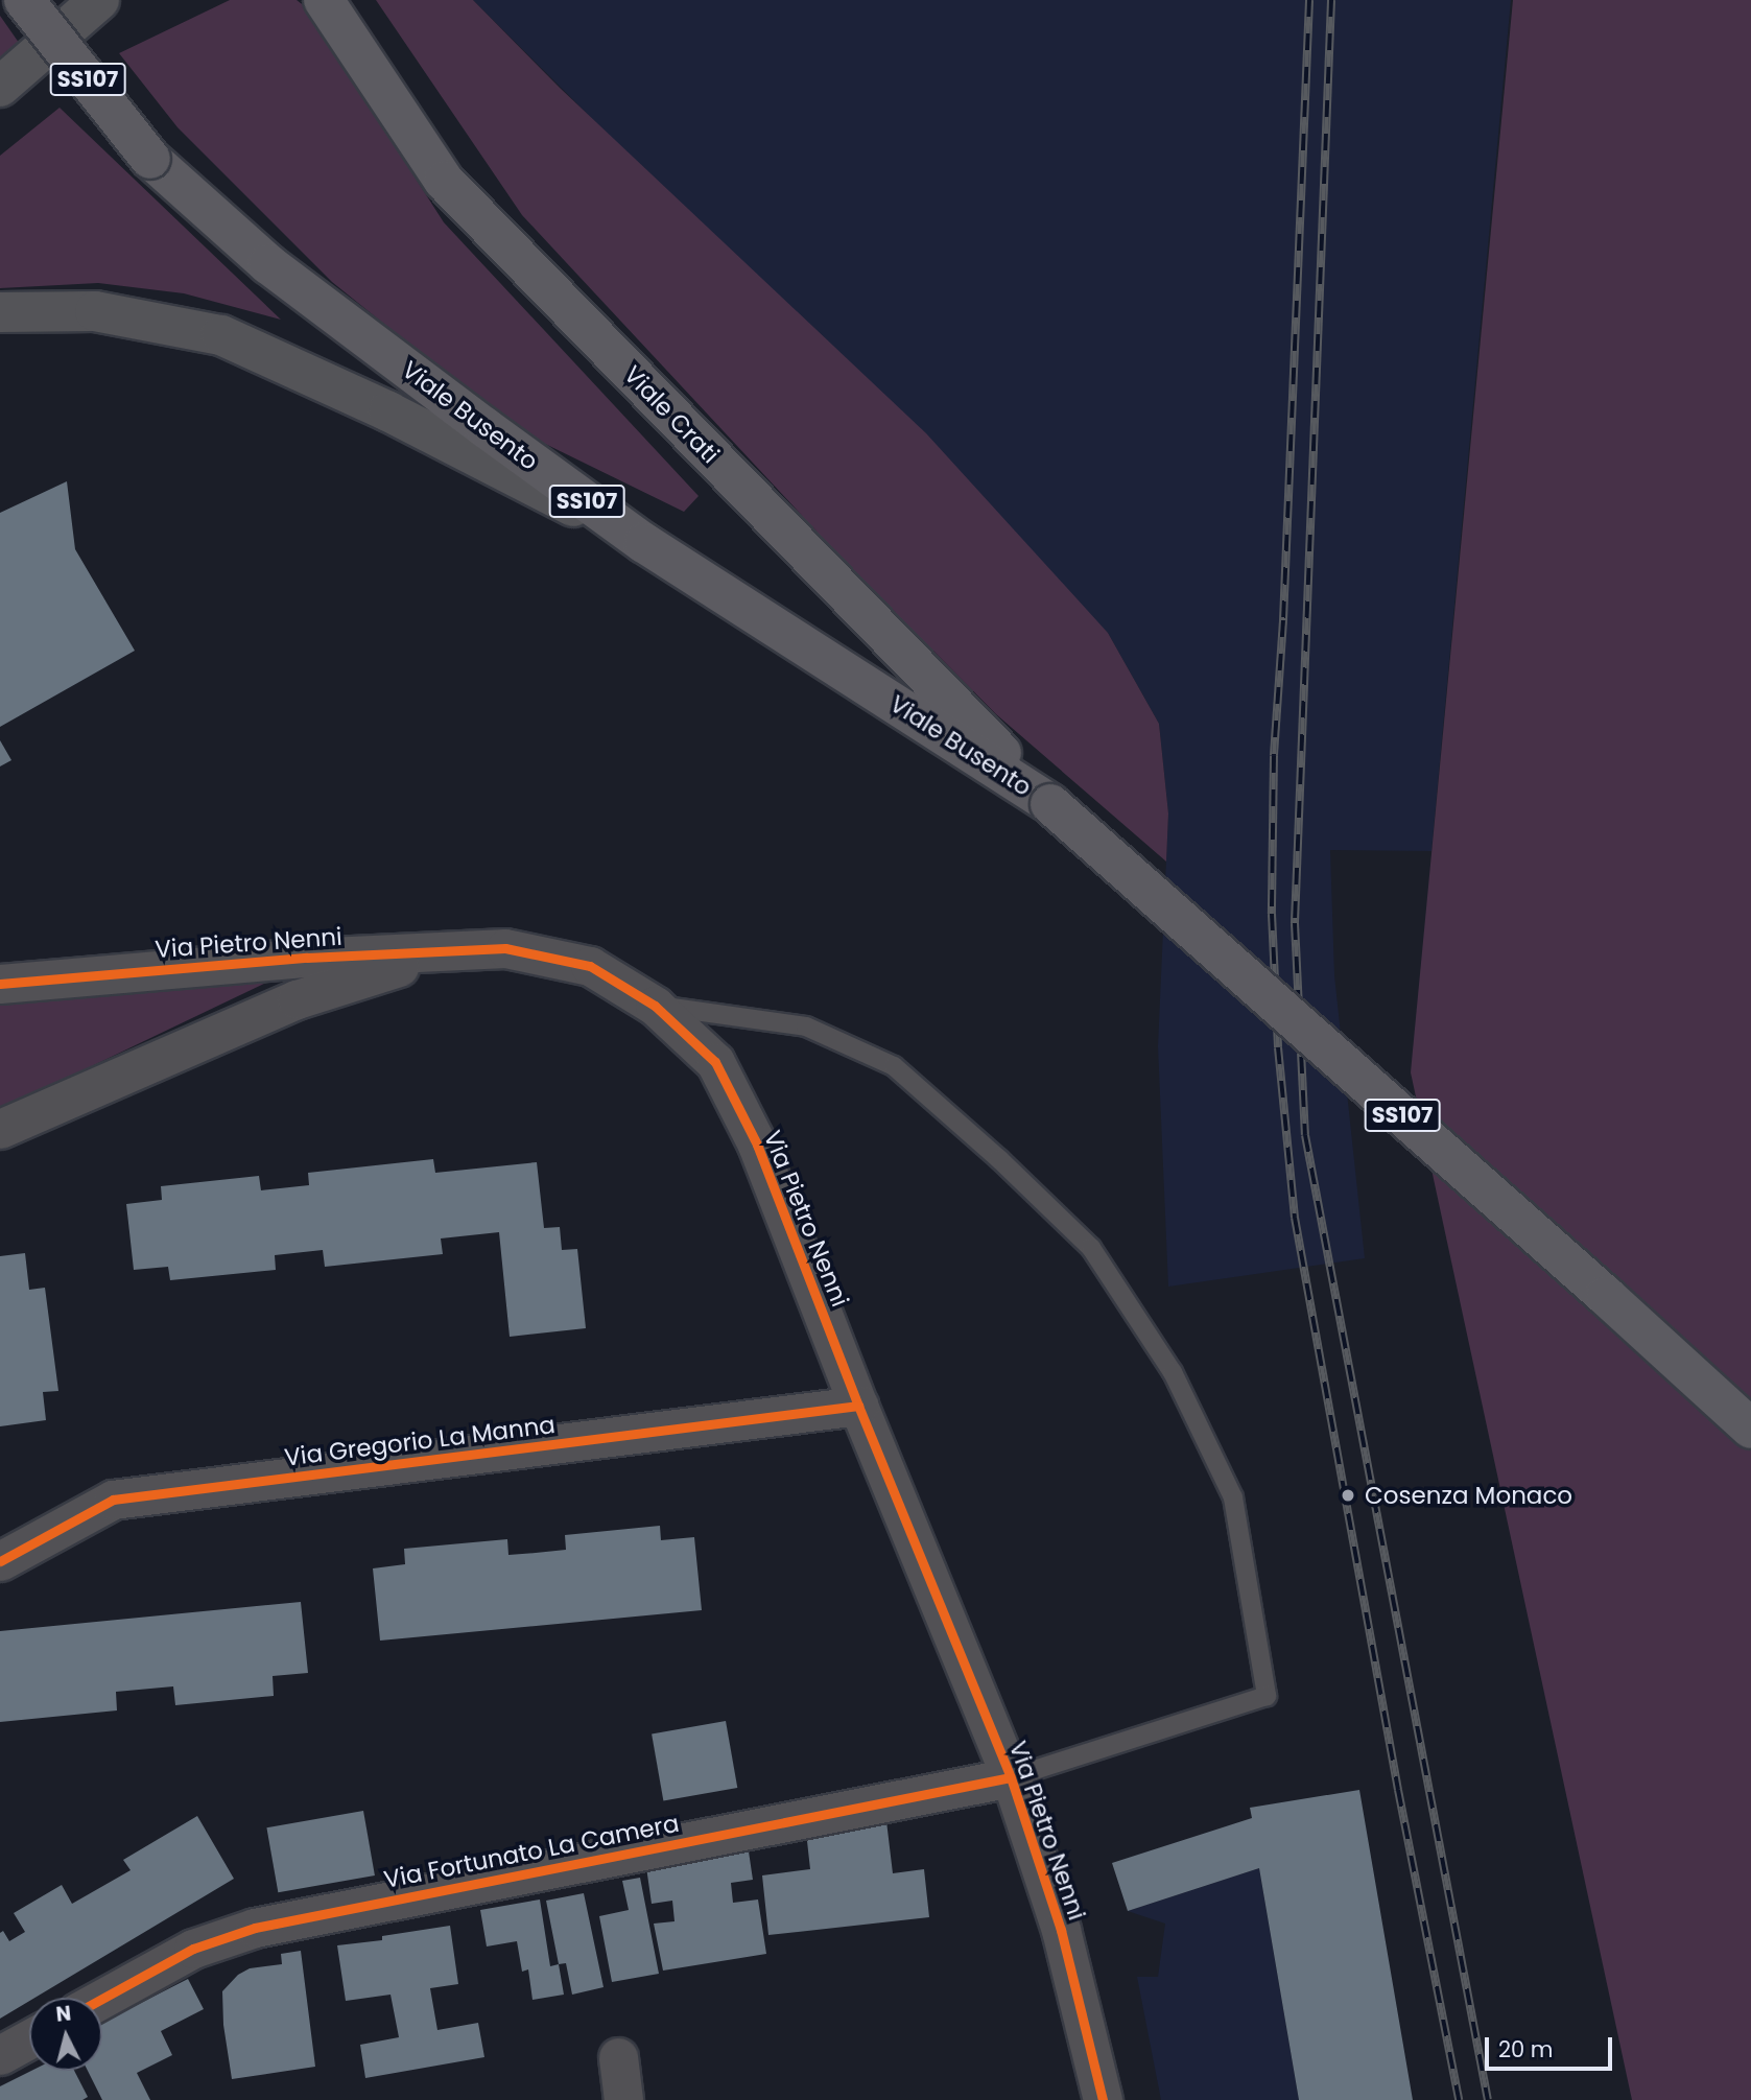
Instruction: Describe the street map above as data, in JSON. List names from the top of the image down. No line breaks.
{"streets":{"main road":["SS107","Viale Crati","Viale Busento"],"street":["Via Pietro Nenni","Via Gregorio La Manna","Via Fortunato La Camera"]},"crossings":[["SS107","Viale Crati"],["SS107","Viale Busento"],["Viale Crati","Viale Busento"],["Via Pietro Nenni","Via Gregorio La Manna"],["Via Pietro Nenni","Via Fortunato La Camera"]],"places":["Cosenza Monaco"],"scale_bar":"20 m","north":"top"}
